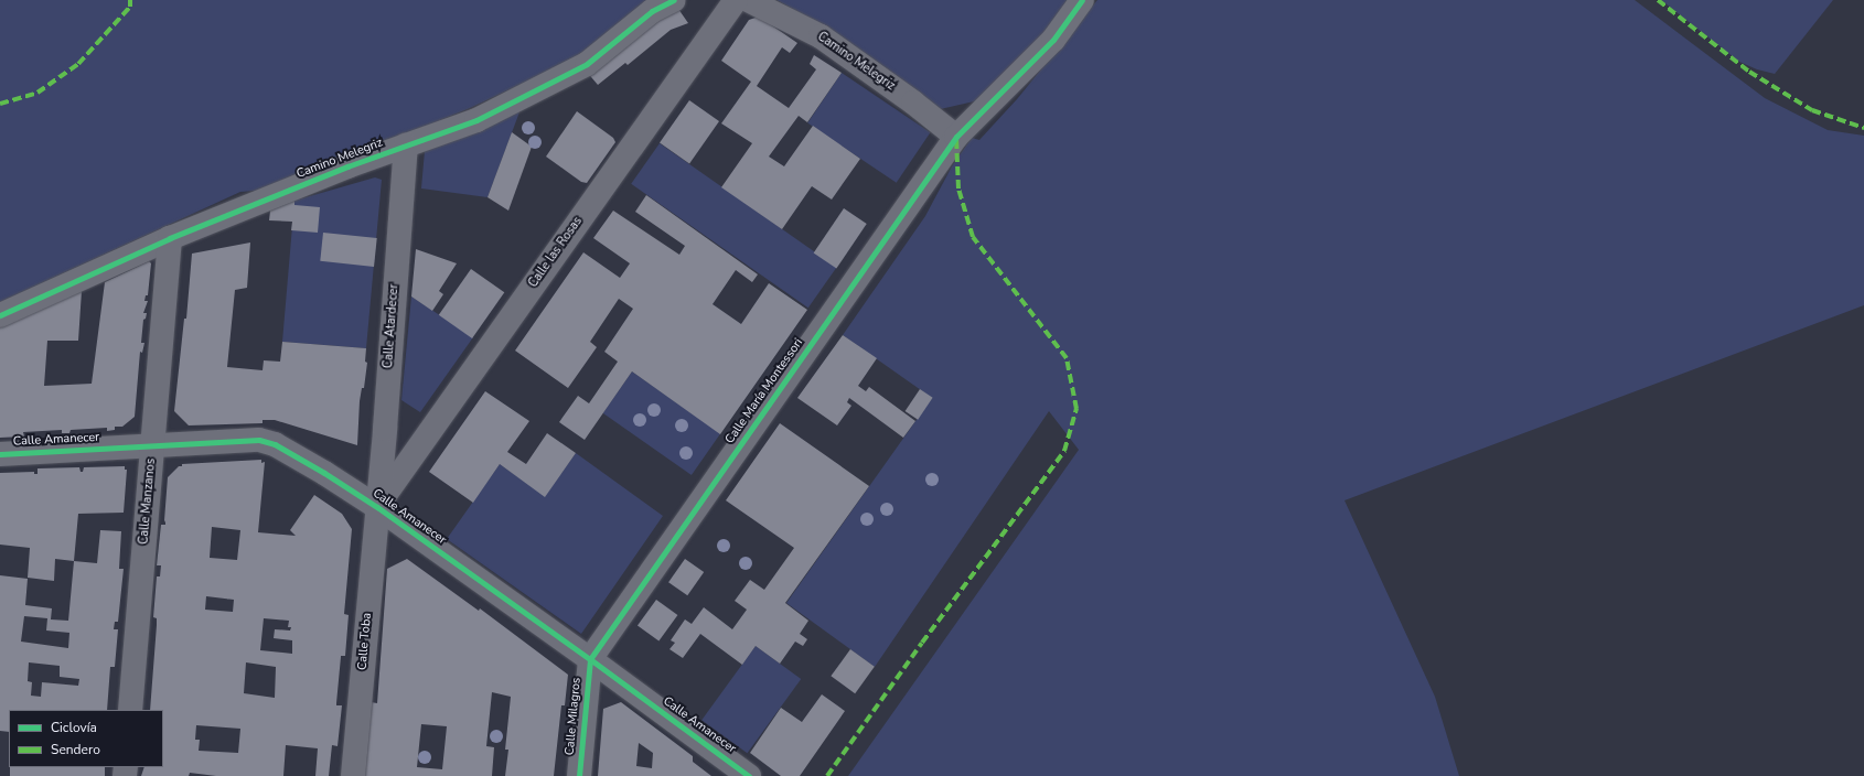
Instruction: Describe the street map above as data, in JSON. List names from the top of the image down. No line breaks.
{"streets":{"street":["Camino Melegriz","Calle las Rosas","Calle Atardecer","Calle María Montessori","Calle Amanecer","Calle Manzanos","Calle Toba","Calle Milagros"]},"crossings":[["Camino Melegriz","Calle Atardecer"],["Camino Melegriz","Calle María Montessori"],["Camino Melegriz","Calle Manzanos"],["Calle las Rosas","Calle Atardecer"],["Calle las Rosas","Calle Amanecer"],["Calle las Rosas","Calle Toba"],["Calle Atardecer","Calle Amanecer"],["Calle Atardecer","Calle Toba"],["Calle María Montessori","Calle Amanecer"],["Calle María Montessori","Calle Milagros"],["Calle Amanecer","Calle Manzanos"],["Calle Amanecer","Calle Toba"],["Calle Amanecer","Calle Milagros"]],"legend":["Ciclovía","Sendero"]}
